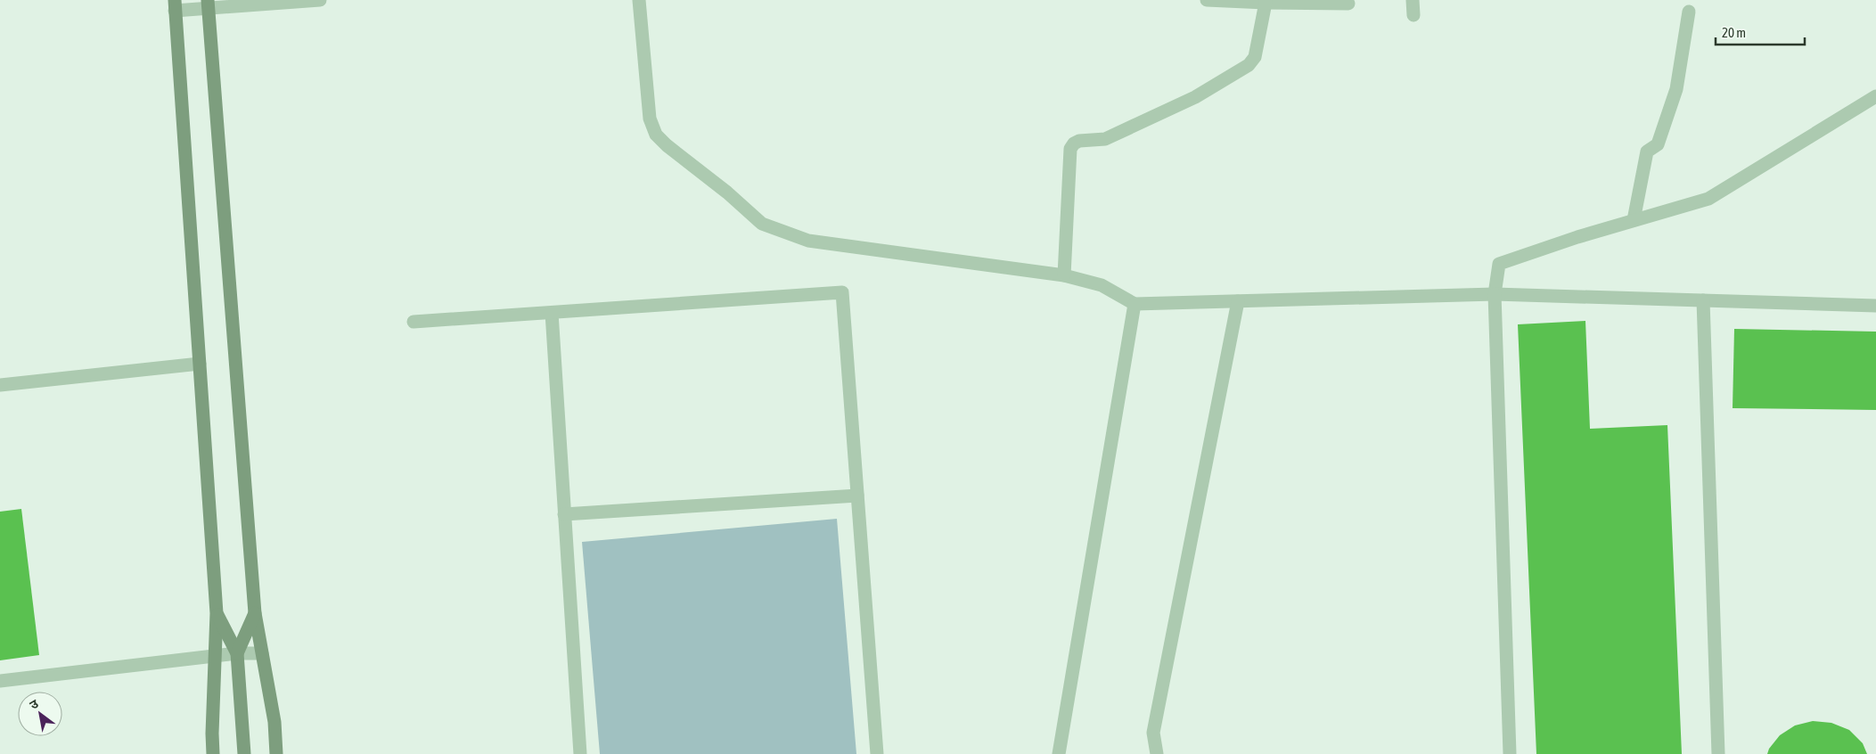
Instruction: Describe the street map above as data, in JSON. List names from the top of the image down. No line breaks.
{"scale_bar":"20 m","north":"top left"}
